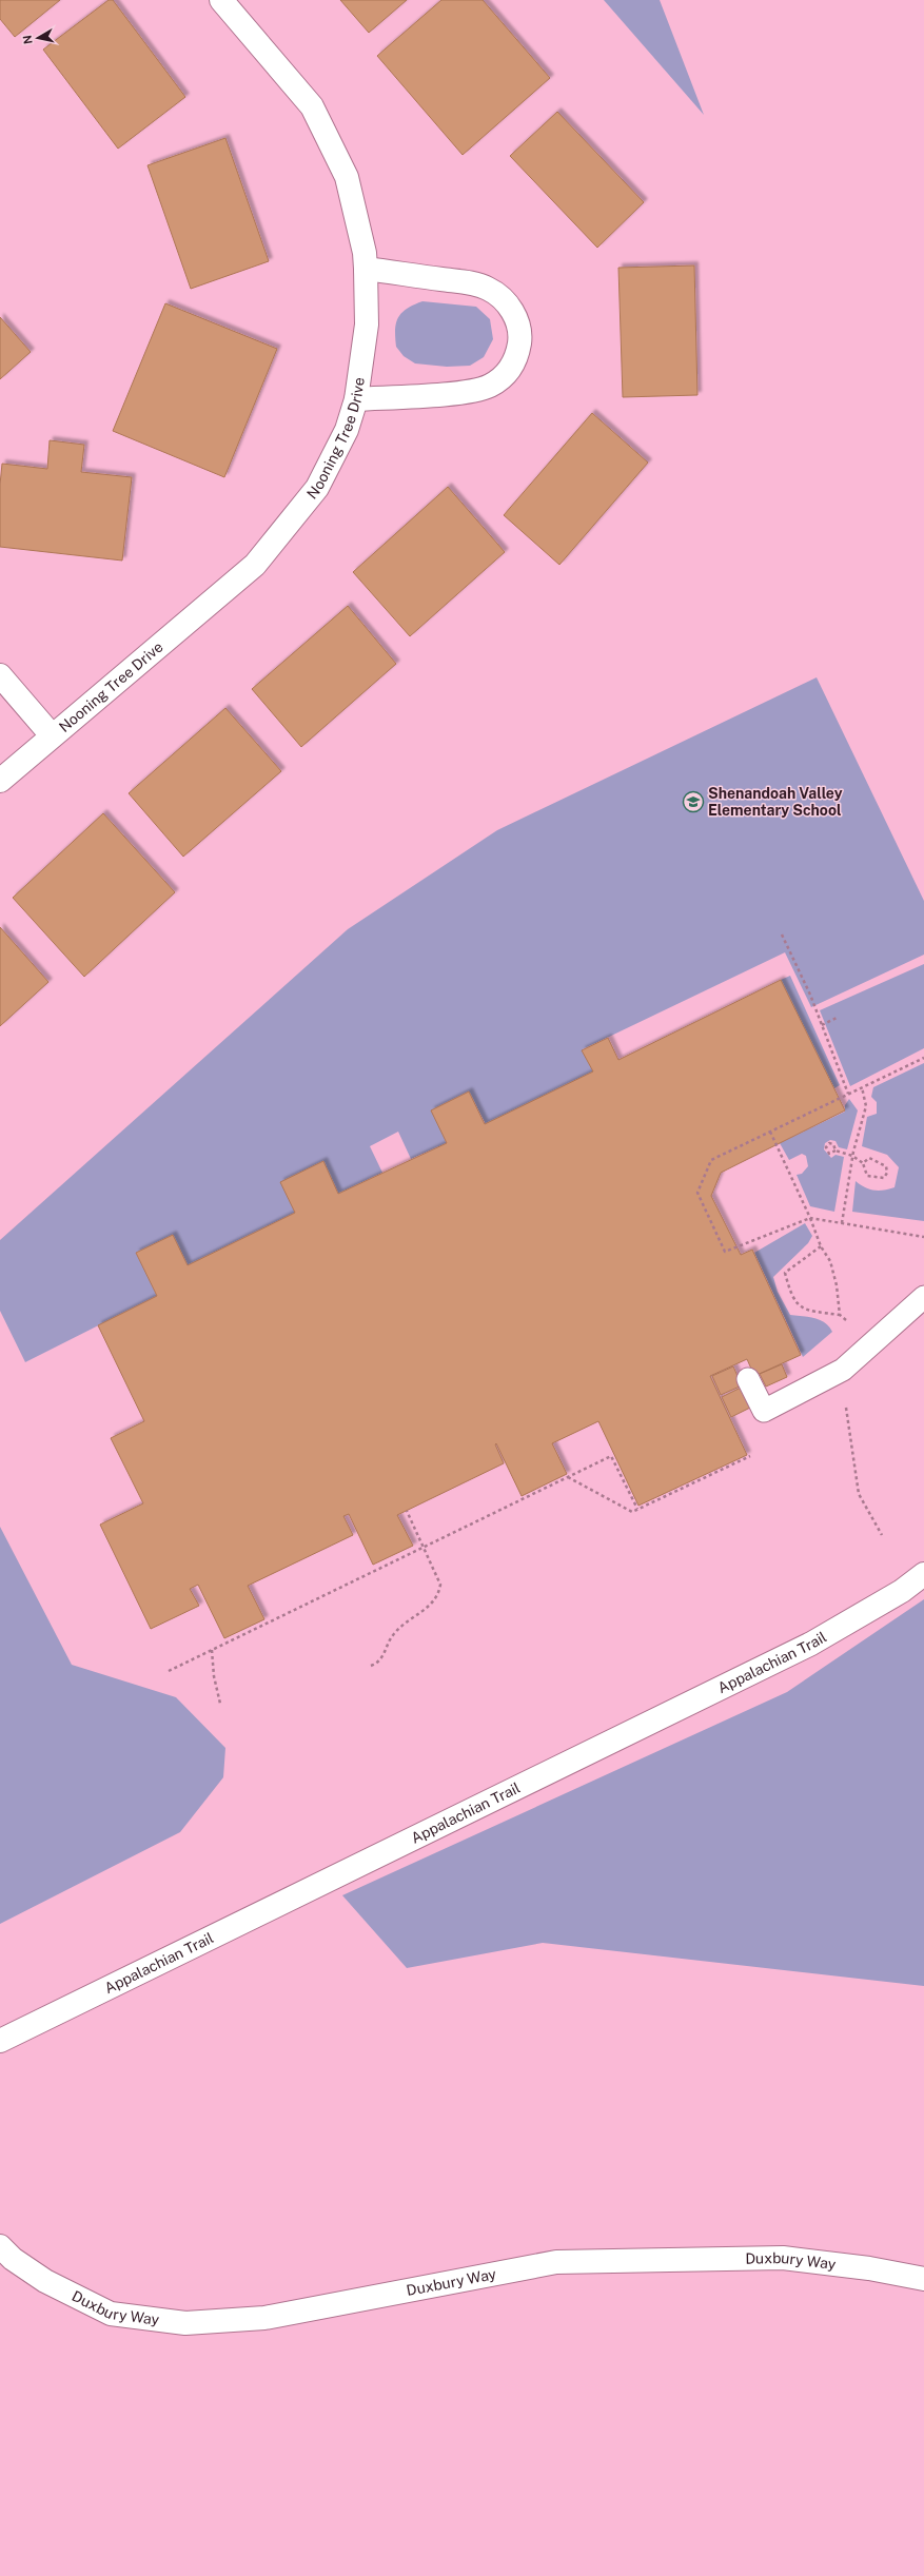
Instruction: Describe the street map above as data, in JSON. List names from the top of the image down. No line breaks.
{"streets":{"street":["Nooning Tree Drive","Appalachian Trail","Duxbury Way"]},"places":{"school or university":["Shenandoah Valley Elementary School"]},"north":"left"}
